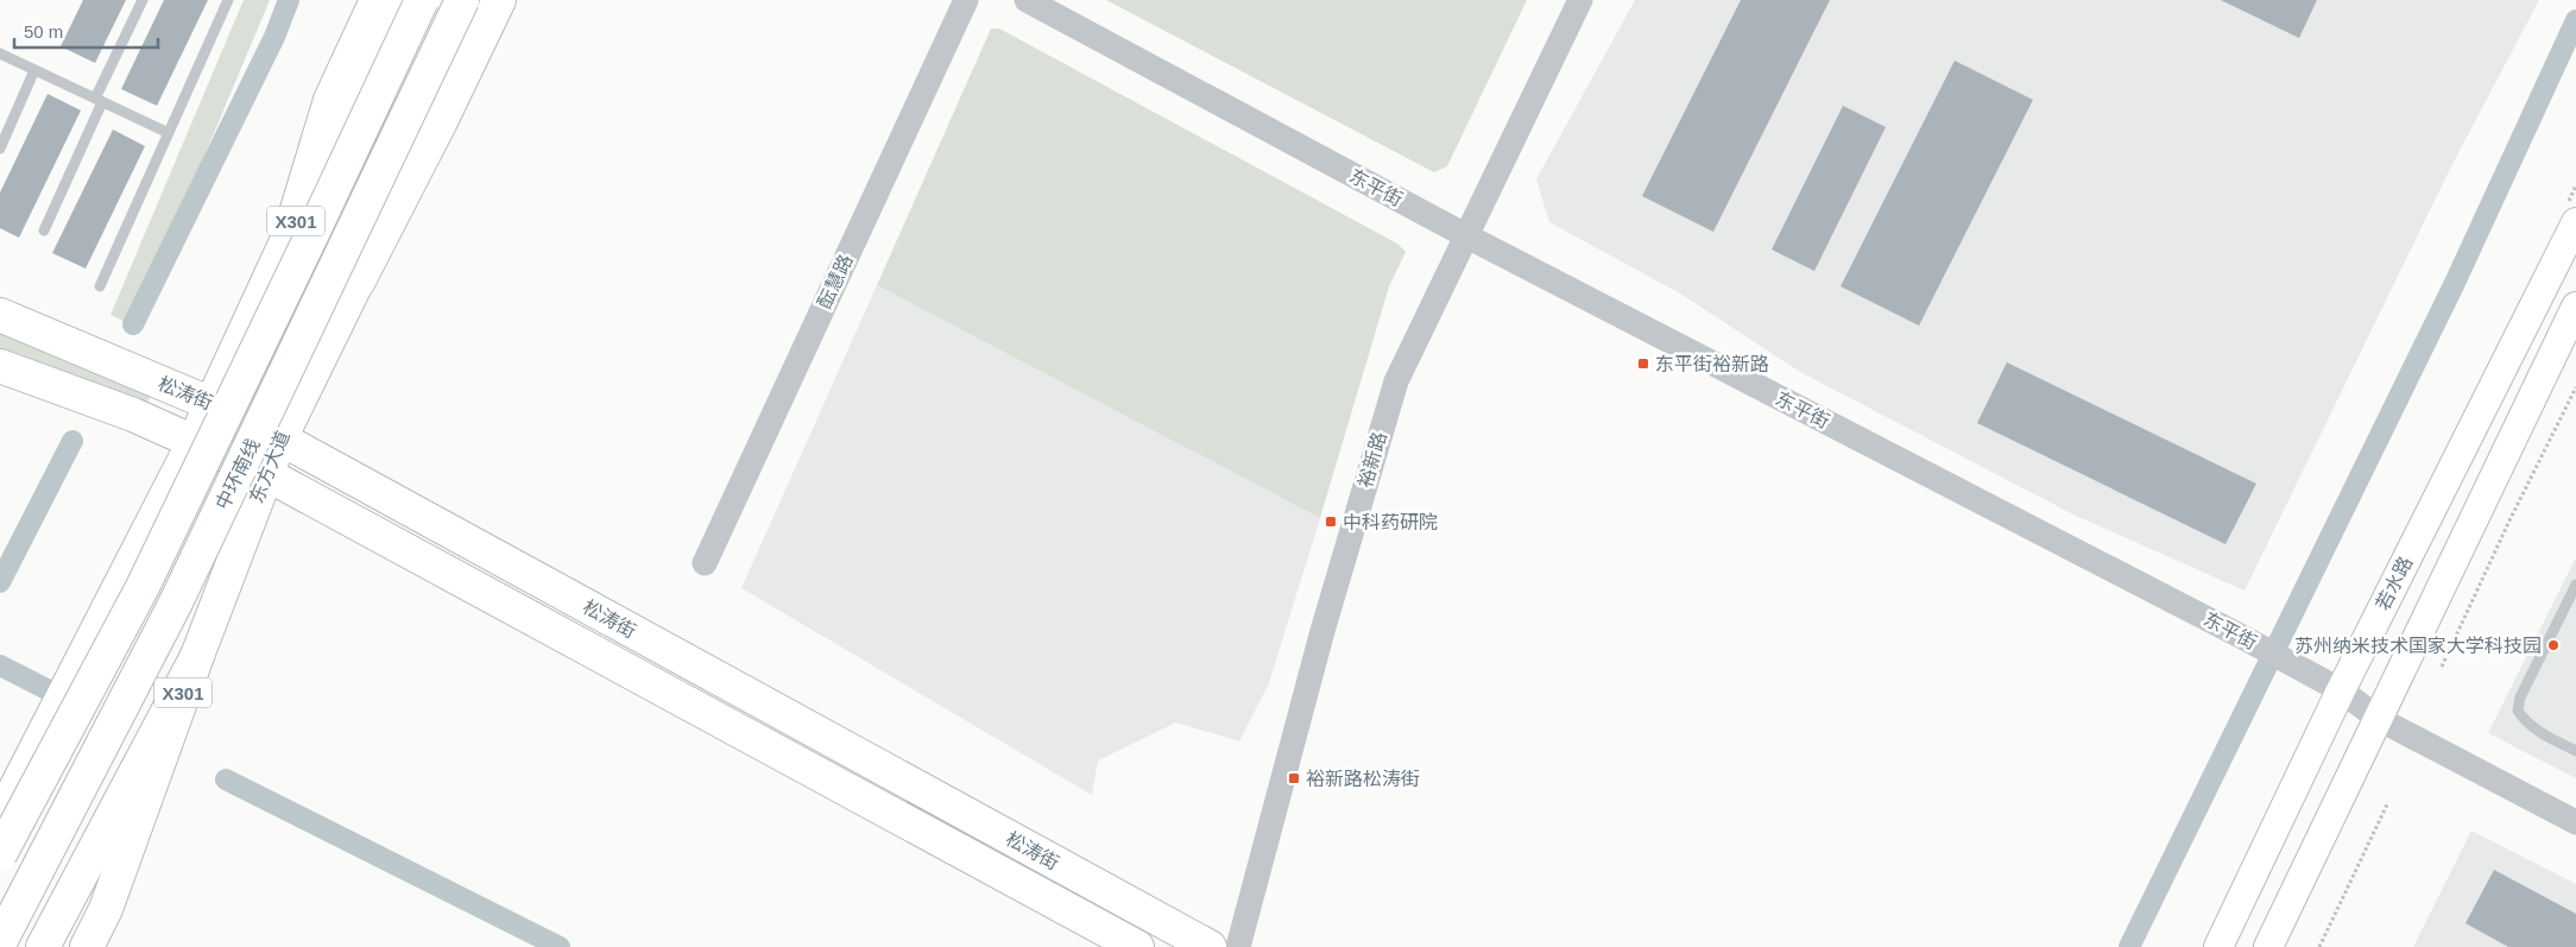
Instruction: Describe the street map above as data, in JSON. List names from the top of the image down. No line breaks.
{"streets":{"main road":["X301","松涛街","东方大道","中环南线","若水路"],"street":["东平街","酝慧路","裕新路"]},"crossings":[["东平街","裕新路"],["东平街","若水路"],["X301","松涛街"],["松涛街","东方大道"]],"places":{"transit":["东平街裕新路","中科药研院","裕新路松涛街"],"other":["苏州纳米技术国家大学科技园"]},"scale_bar":"50 m"}
